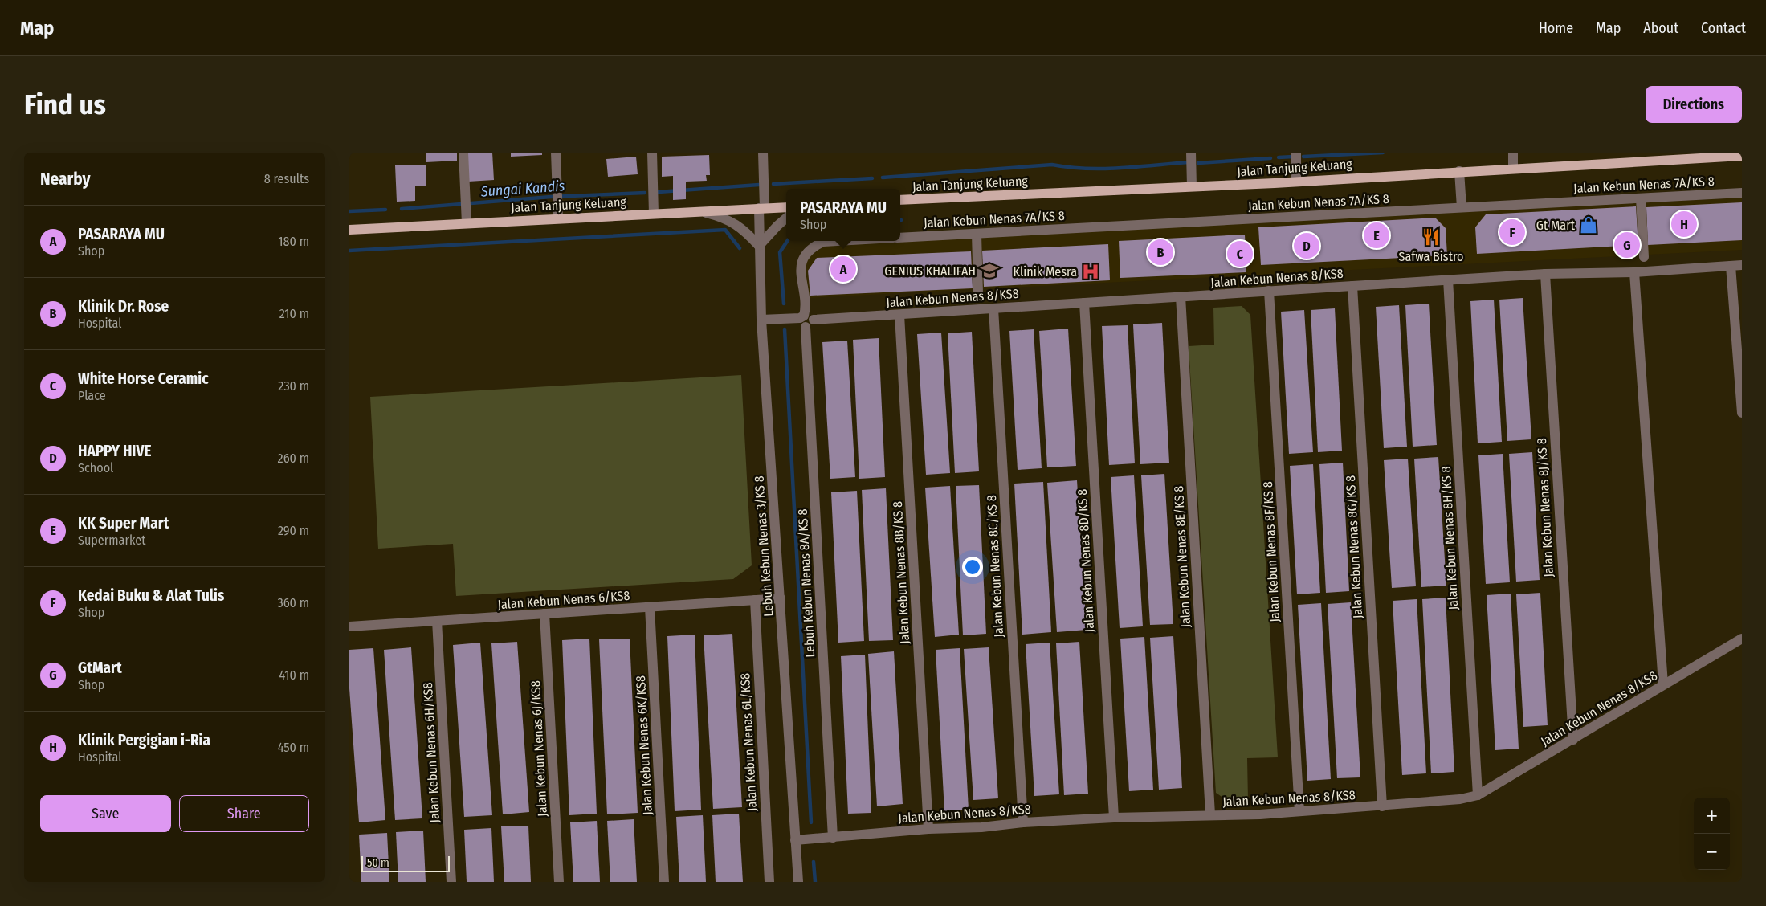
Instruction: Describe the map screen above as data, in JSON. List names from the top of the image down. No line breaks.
{"streets":{"main road":["Jalan Tanjung Keluang"],"street":["Jalan Kebun Nenas 7A/KS 8","Jalan Kebun Nenas 8/KS8","Jalan Kebun Nenas 8J/KS 8","Jalan Kebun Nenas 8H/KS 8","Lebuh Kebun Nenas 3/KS 8","Jalan Kebun Nenas 8G/KS 8","Jalan Kebun Nenas 8F/KS 8","Jalan Kebun Nenas 8E/KS 8","Jalan Kebun Nenas 8D/KS 8","Jalan Kebun Nenas 8C/KS 8","Jalan Kebun Nenas 8B/KS 8","Lebuh Kebun Nenas 8A/KS 8","Jalan Kebun Nenas 6/KS8","Jalan Kebun Nenas 6L/KS8","Jalan Kebun Nenas 6K/KS8","Jalan Kebun Nenas 6J/KS8","Jalan Kebun Nenas 6H/KS8"]},"crossings":[["Jalan Tanjung Keluang","Lebuh Kebun Nenas 3/KS 8"],["Jalan Kebun Nenas 8/KS8","Jalan Kebun Nenas 8J/KS 8"],["Jalan Kebun Nenas 8/KS8","Jalan Kebun Nenas 8H/KS 8"],["Jalan Kebun Nenas 8/KS8","Lebuh Kebun Nenas 3/KS 8"],["Jalan Kebun Nenas 8/KS8","Jalan Kebun Nenas 8G/KS 8"],["Jalan Kebun Nenas 8/KS8","Jalan Kebun Nenas 8F/KS 8"],["Jalan Kebun Nenas 8/KS8","Jalan Kebun Nenas 8E/KS 8"],["Jalan Kebun Nenas 8/KS8","Jalan Kebun Nenas 8D/KS 8"],["Jalan Kebun Nenas 8/KS8","Jalan Kebun Nenas 8C/KS 8"],["Jalan Kebun Nenas 8/KS8","Jalan Kebun Nenas 8B/KS 8"],["Jalan Kebun Nenas 8/KS8","Lebuh Kebun Nenas 8A/KS 8"],["Lebuh Kebun Nenas 3/KS 8","Jalan Kebun Nenas 6/KS8"],["Jalan Kebun Nenas 6/KS8","Jalan Kebun Nenas 6L/KS8"],["Jalan Kebun Nenas 6/KS8","Jalan Kebun Nenas 6K/KS8"],["Jalan Kebun Nenas 6/KS8","Jalan Kebun Nenas 6J/KS8"],["Jalan Kebun Nenas 6/KS8","Jalan Kebun Nenas 6H/KS8"]],"water":["Sungai Kandis"],"places":{"shop":["Gt Mart"],"restaurant":["Safwa Bistro"],"school or university":["GENIUS KHALIFAH"],"hospital":["Klinik Mesra"]},"scale_bar":"50 m","page":{"header":"Map","nav":["Home","Map","About","Contact"],"buttons":["Directions",["Save","Share"]],"title":"Find us","heading":["Nearby","8 results"],"popup":["PASARAYA MU","Shop"],"list":[{"mark":"A","name":"PASARAYA MU","note":"Shop","value":"180 m"},{"mark":"B","name":"Klinik Dr. Rose","note":"Hospital","value":"210 m"},{"mark":"C","name":"White Horse Ceramic","note":"Place","value":"230 m"},{"mark":"D","name":"HAPPY HIVE","note":"School","value":"260 m"},{"mark":"E","name":"KK Super Mart","note":"Supermarket","value":"290 m"},{"mark":"F","name":"Kedai Buku & Alat Tulis","note":"Shop","value":"360 m"},{"mark":"G","name":"GtMart","note":"Shop","value":"410 m"},{"mark":"H","name":"Klinik Pergigian i-Ria","note":"Hospital","value":"450 m"}],"pins":["H","F","E","G","D","B","C","A"],"map_buttons":["+","−"],"scale":"50 m"}}
